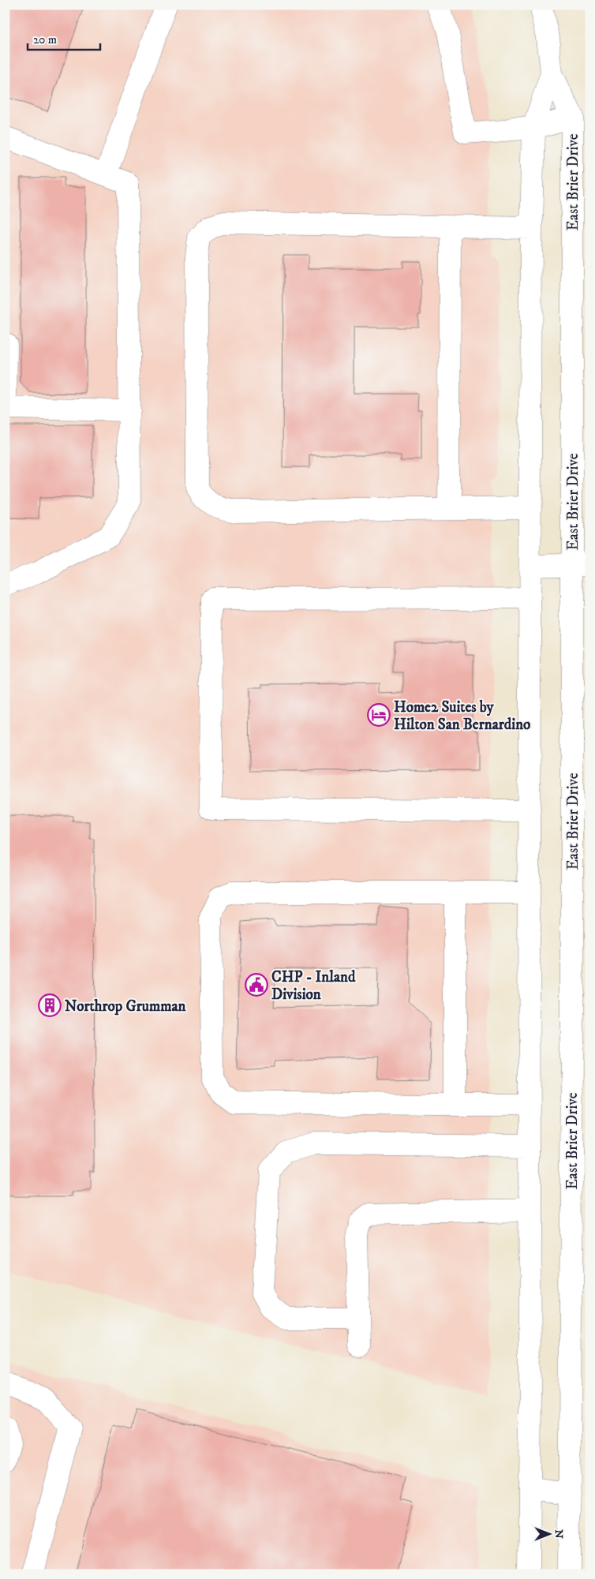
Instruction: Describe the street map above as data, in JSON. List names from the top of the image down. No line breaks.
{"streets":{"street":["East Brier Drive"]},"places":{"hotel":["Home2 Suites by Hilton San Bernardino"],"public building":["CHP - Inland Division"],"building":["Northrop Grumman"]},"scale_bar":"20 m","north":"right"}
